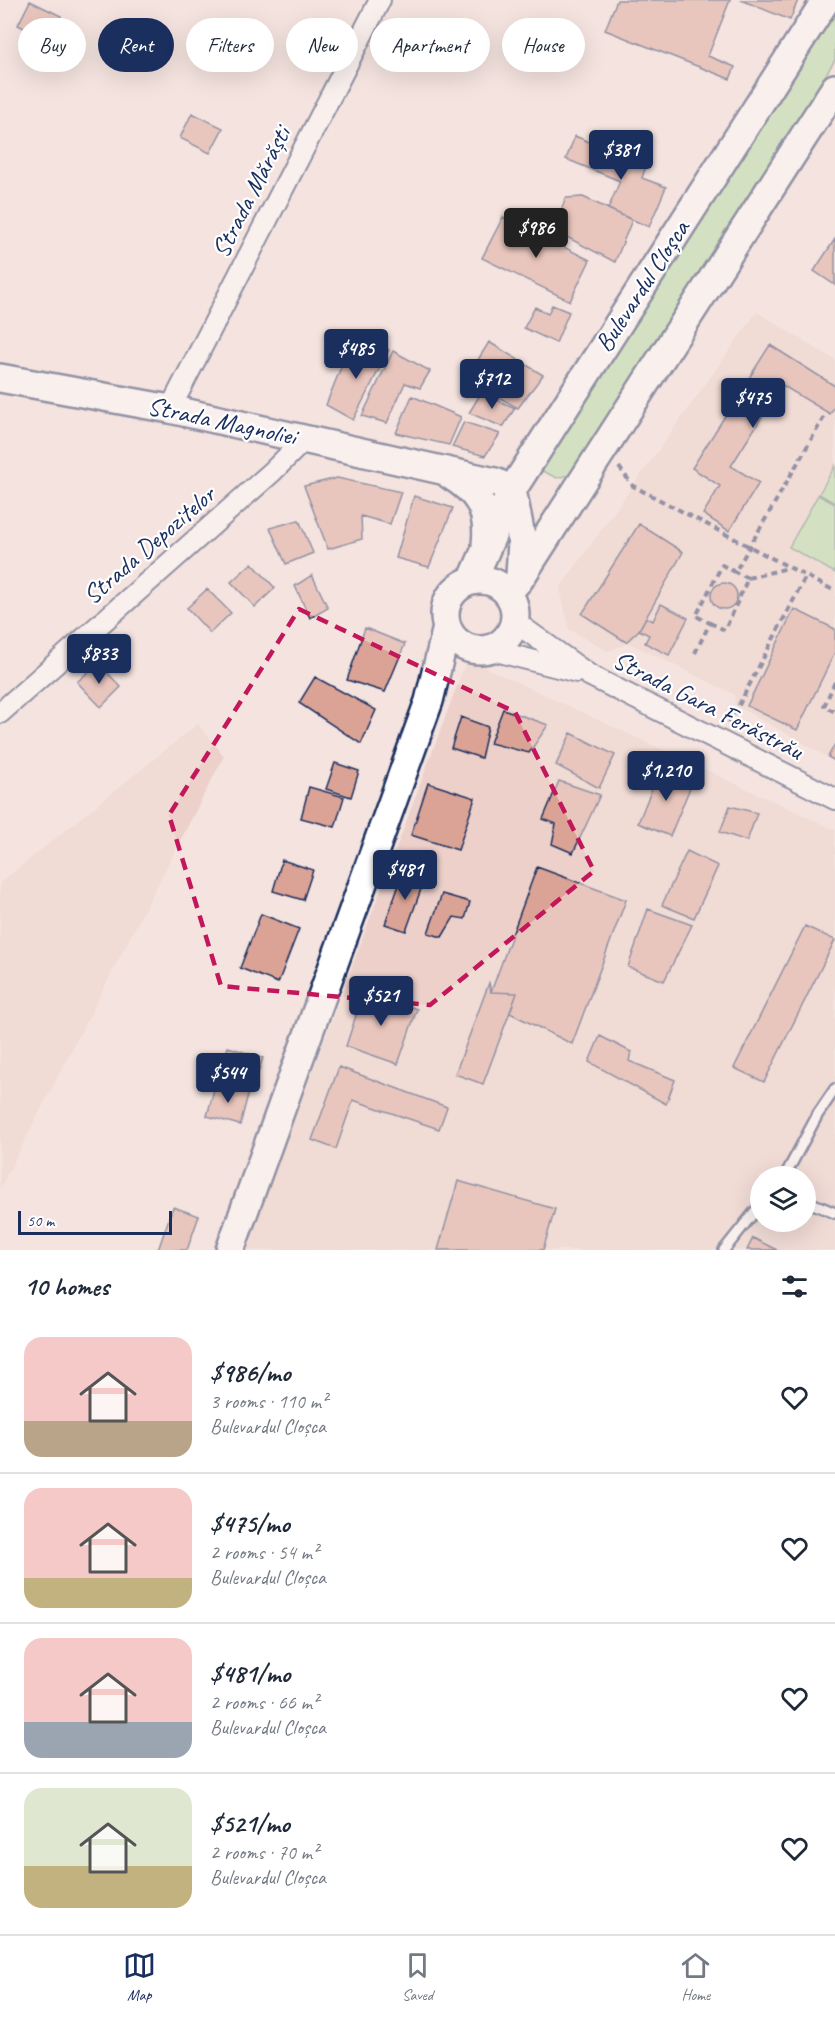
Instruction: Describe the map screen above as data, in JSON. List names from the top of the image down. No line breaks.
{"streets":{"main road":["Bulevardul Cloșca","Strada Magnoliei"],"street":["Strada Mărăști","Strada Depozitelor","Strada Gara Ferăstrău"]},"crossings":[["Strada Mărăști","Strada Magnoliei"],["Bulevardul Cloșca","Strada Magnoliei"],["Bulevardul Cloșca","Strada Gara Ferăstrău"],["Strada Magnoliei","Strada Depozitelor"]],"scale_bar":"50 m","page":{"chip":["Buy","Rent","Filters","New","Apartment","House"],"price":["$381","$986","$485","$712","$475","$833","$1,210","$481","$521","$544"],"scale":"50 m","heading":"10 homes","list":[{"name":"$986/mo","note":"3 rooms · 110 m² · Bulevardul Cloșca"},{"name":"$475/mo","note":"2 rooms · 54 m² · Bulevardul Cloșca"},{"name":"$481/mo","note":"2 rooms · 66 m² · Bulevardul Cloșca"},{"name":"$521/mo","note":"2 rooms · 70 m² · Bulevardul Cloșca"}],"tabs":["Map","Saved","Home"]}}
